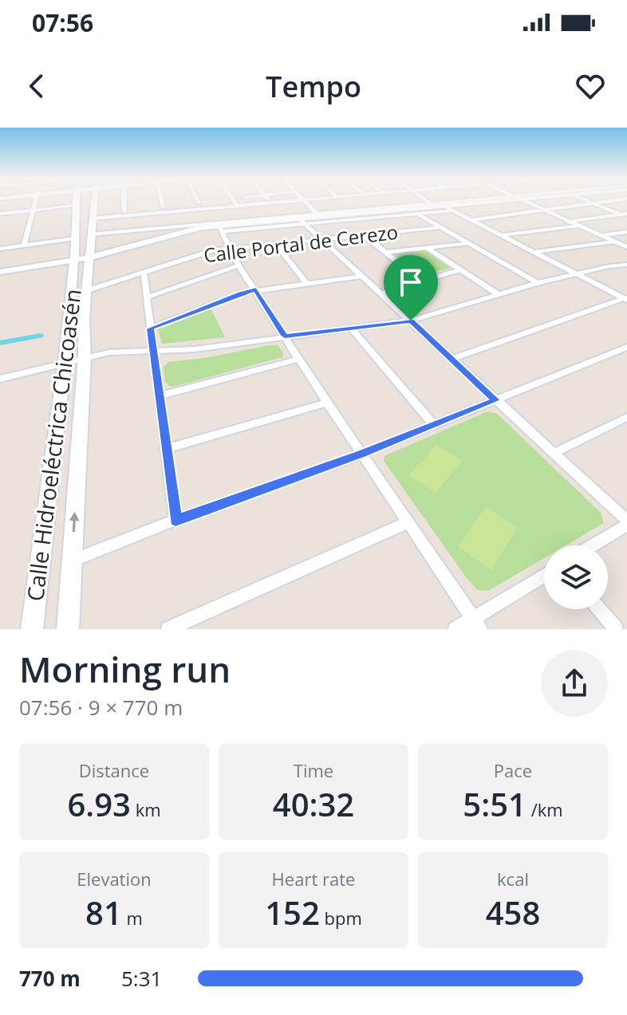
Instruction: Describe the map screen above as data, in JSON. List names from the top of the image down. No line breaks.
{"streets":{"main road":["Calle Hidroeléctrica Chicoasén"],"street":["Calle Portal de Cerezo"]},"crossings":[["Calle Portal de Cerezo","Calle Hidroeléctrica Chicoasén"]],"page":{"status":"07:56","header":"Tempo","heading":["Morning run","07:56 · 9 × 770 m"],"stats":[["Distance","6.93 km"],["Time","40:32"],["Pace","5:51 /km"],["Elevation","81 m"],["Heart rate","152 bpm"],["kcal","458"]],"list":[{"name":"770 m","note":"5:31"}]}}
